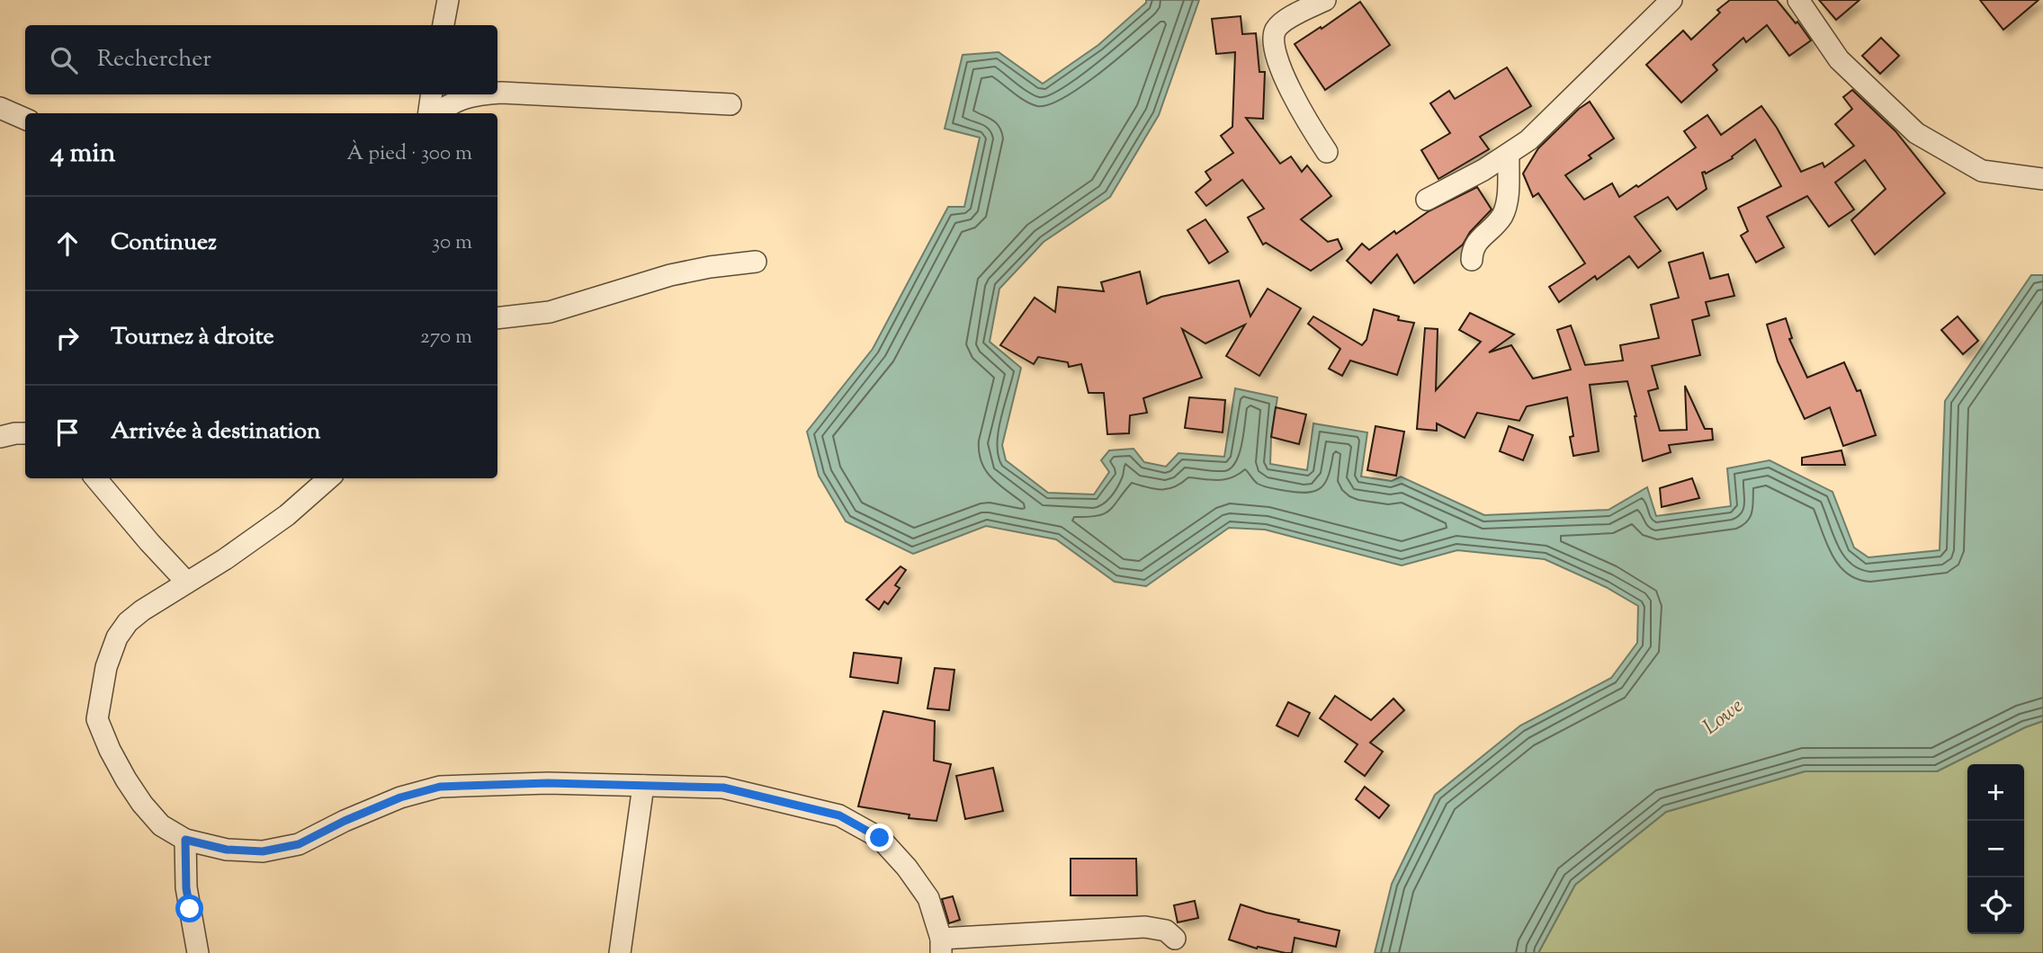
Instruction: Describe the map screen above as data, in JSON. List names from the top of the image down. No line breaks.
{"water":["Lowe"],"page":{"search":"Rechercher","heading":["4 min","À pied · 300 m"],"list":[["Continuez","30 m"],["Tournez à droite","270 m"],"Arrivée à destination"],"map_buttons":["+","−"]}}
